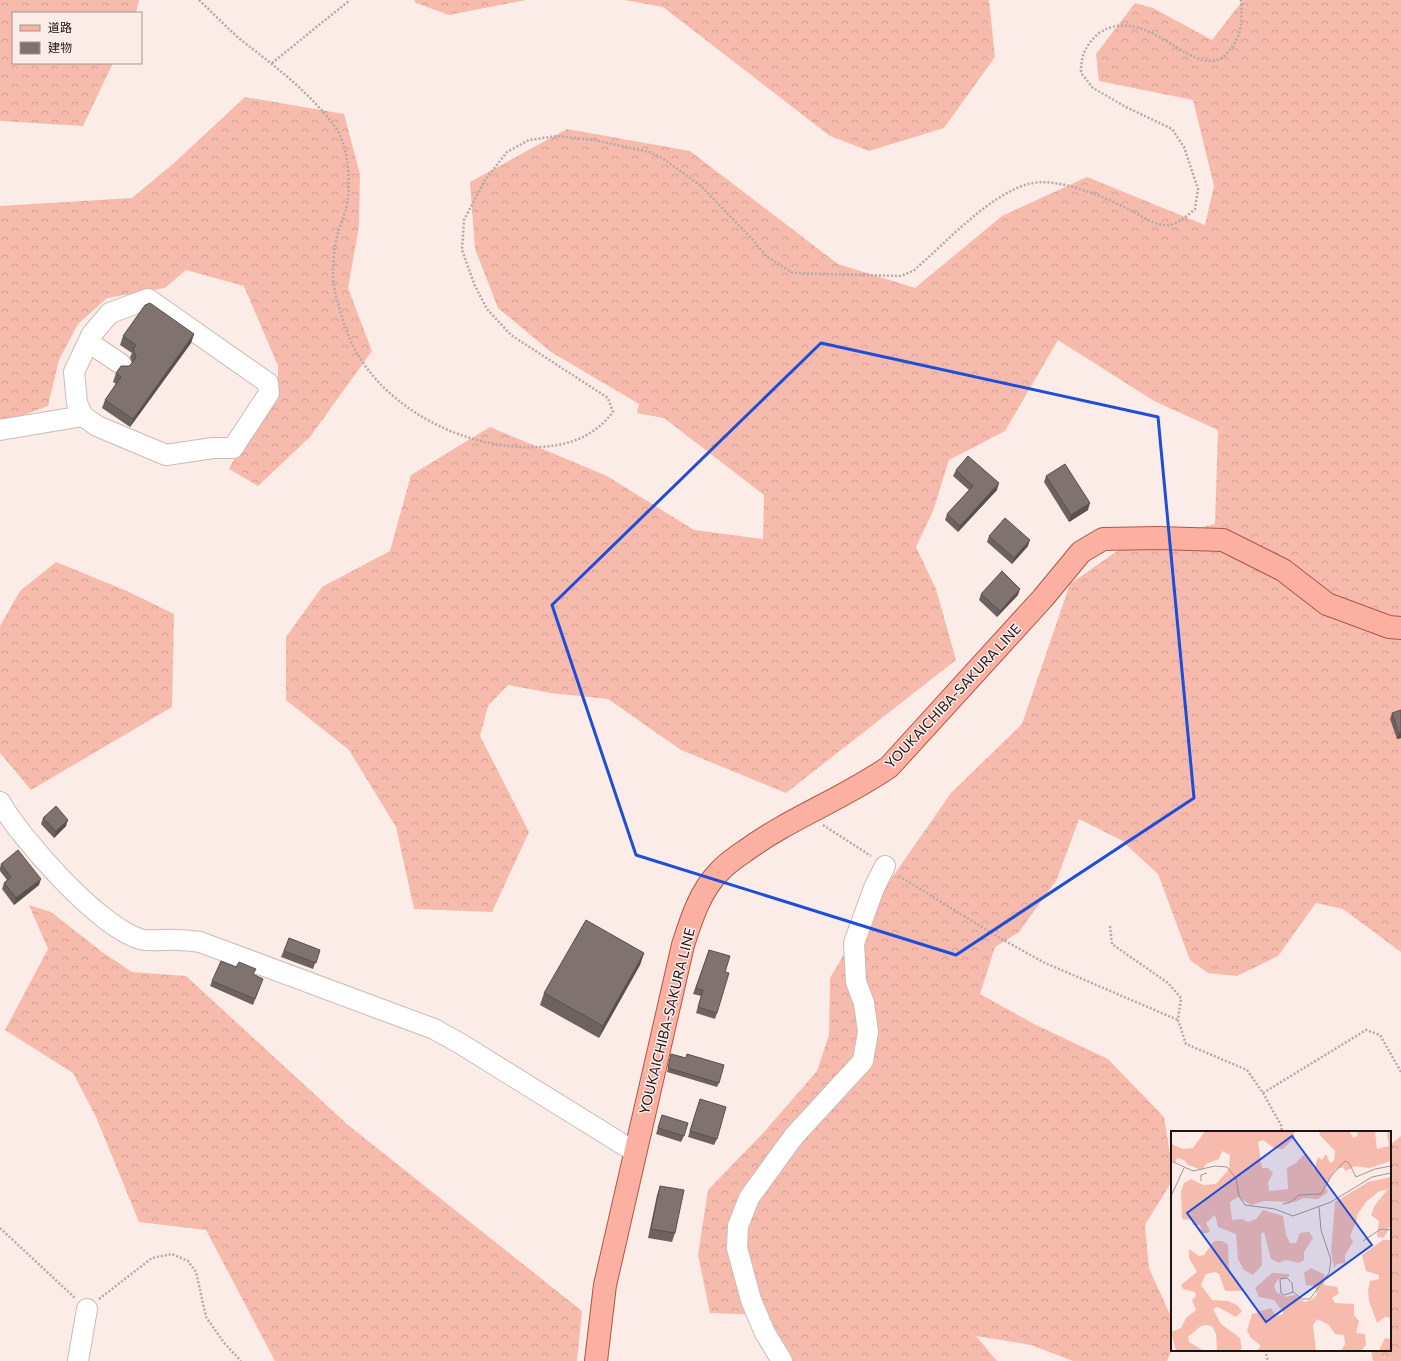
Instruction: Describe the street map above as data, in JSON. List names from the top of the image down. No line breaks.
{"streets":{"main road":["YOUKAICHIBA-SAKURA LINE"]},"legend":["道路","建物"]}
